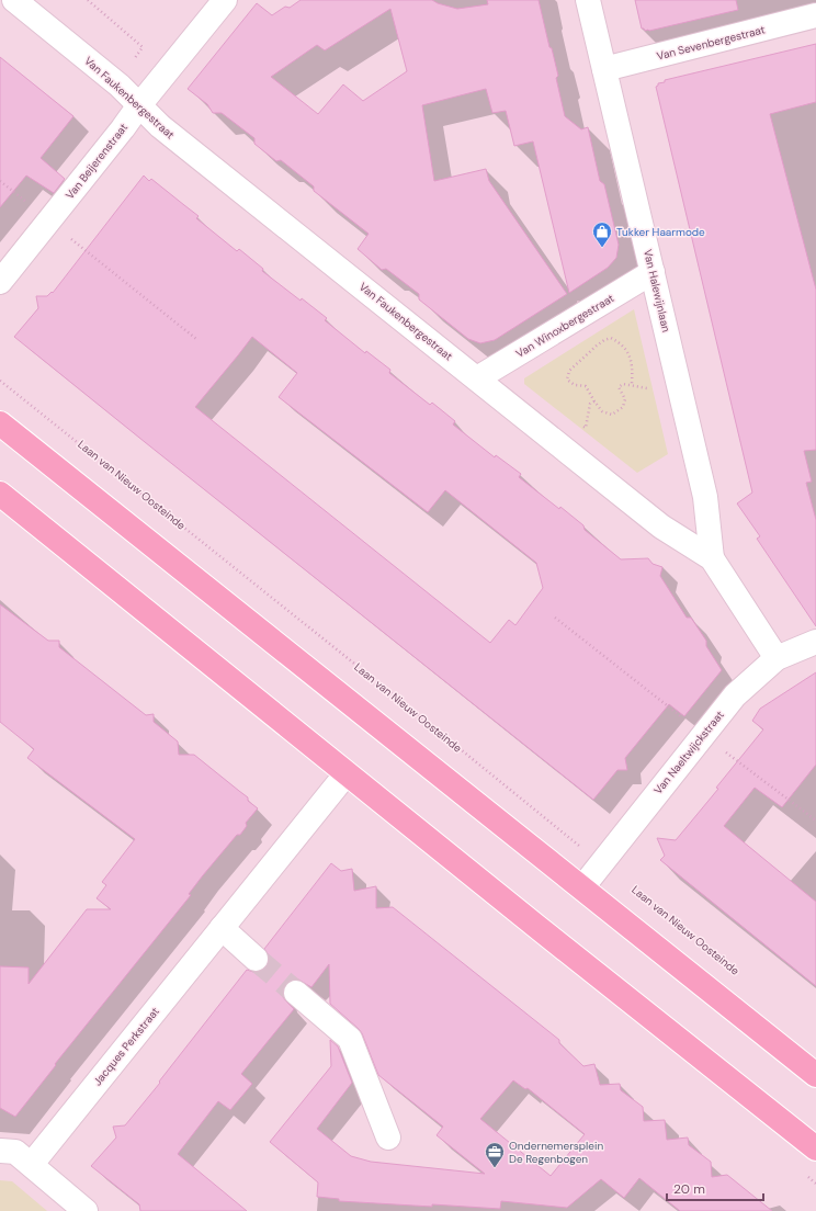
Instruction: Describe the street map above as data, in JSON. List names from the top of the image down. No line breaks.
{"streets":{"street":["Van Sevenbergestraat","Van Faukenbergestraat","Van Beijerenstraat","Van Halewijnlaan","Van Winoxbergestraat","Van Naeltwijckstraat","Jacques Perkstraat"],"path":["Laan van Nieuw Oosteinde"]},"crossings":[["Van Sevenbergestraat","Van Halewijnlaan"],["Van Faukenbergestraat","Van Beijerenstraat"],["Van Faukenbergestraat","Van Halewijnlaan"],["Van Faukenbergestraat","Van Winoxbergestraat"],["Van Faukenbergestraat","Van Naeltwijckstraat"],["Van Halewijnlaan","Van Winoxbergestraat"],["Laan van Nieuw Oosteinde","Van Naeltwijckstraat"]],"places":{"shop":["Tukker Haarmode"],"office":["Ondernemersplein De Regenbogen"]},"scale_bar":"20 m"}
